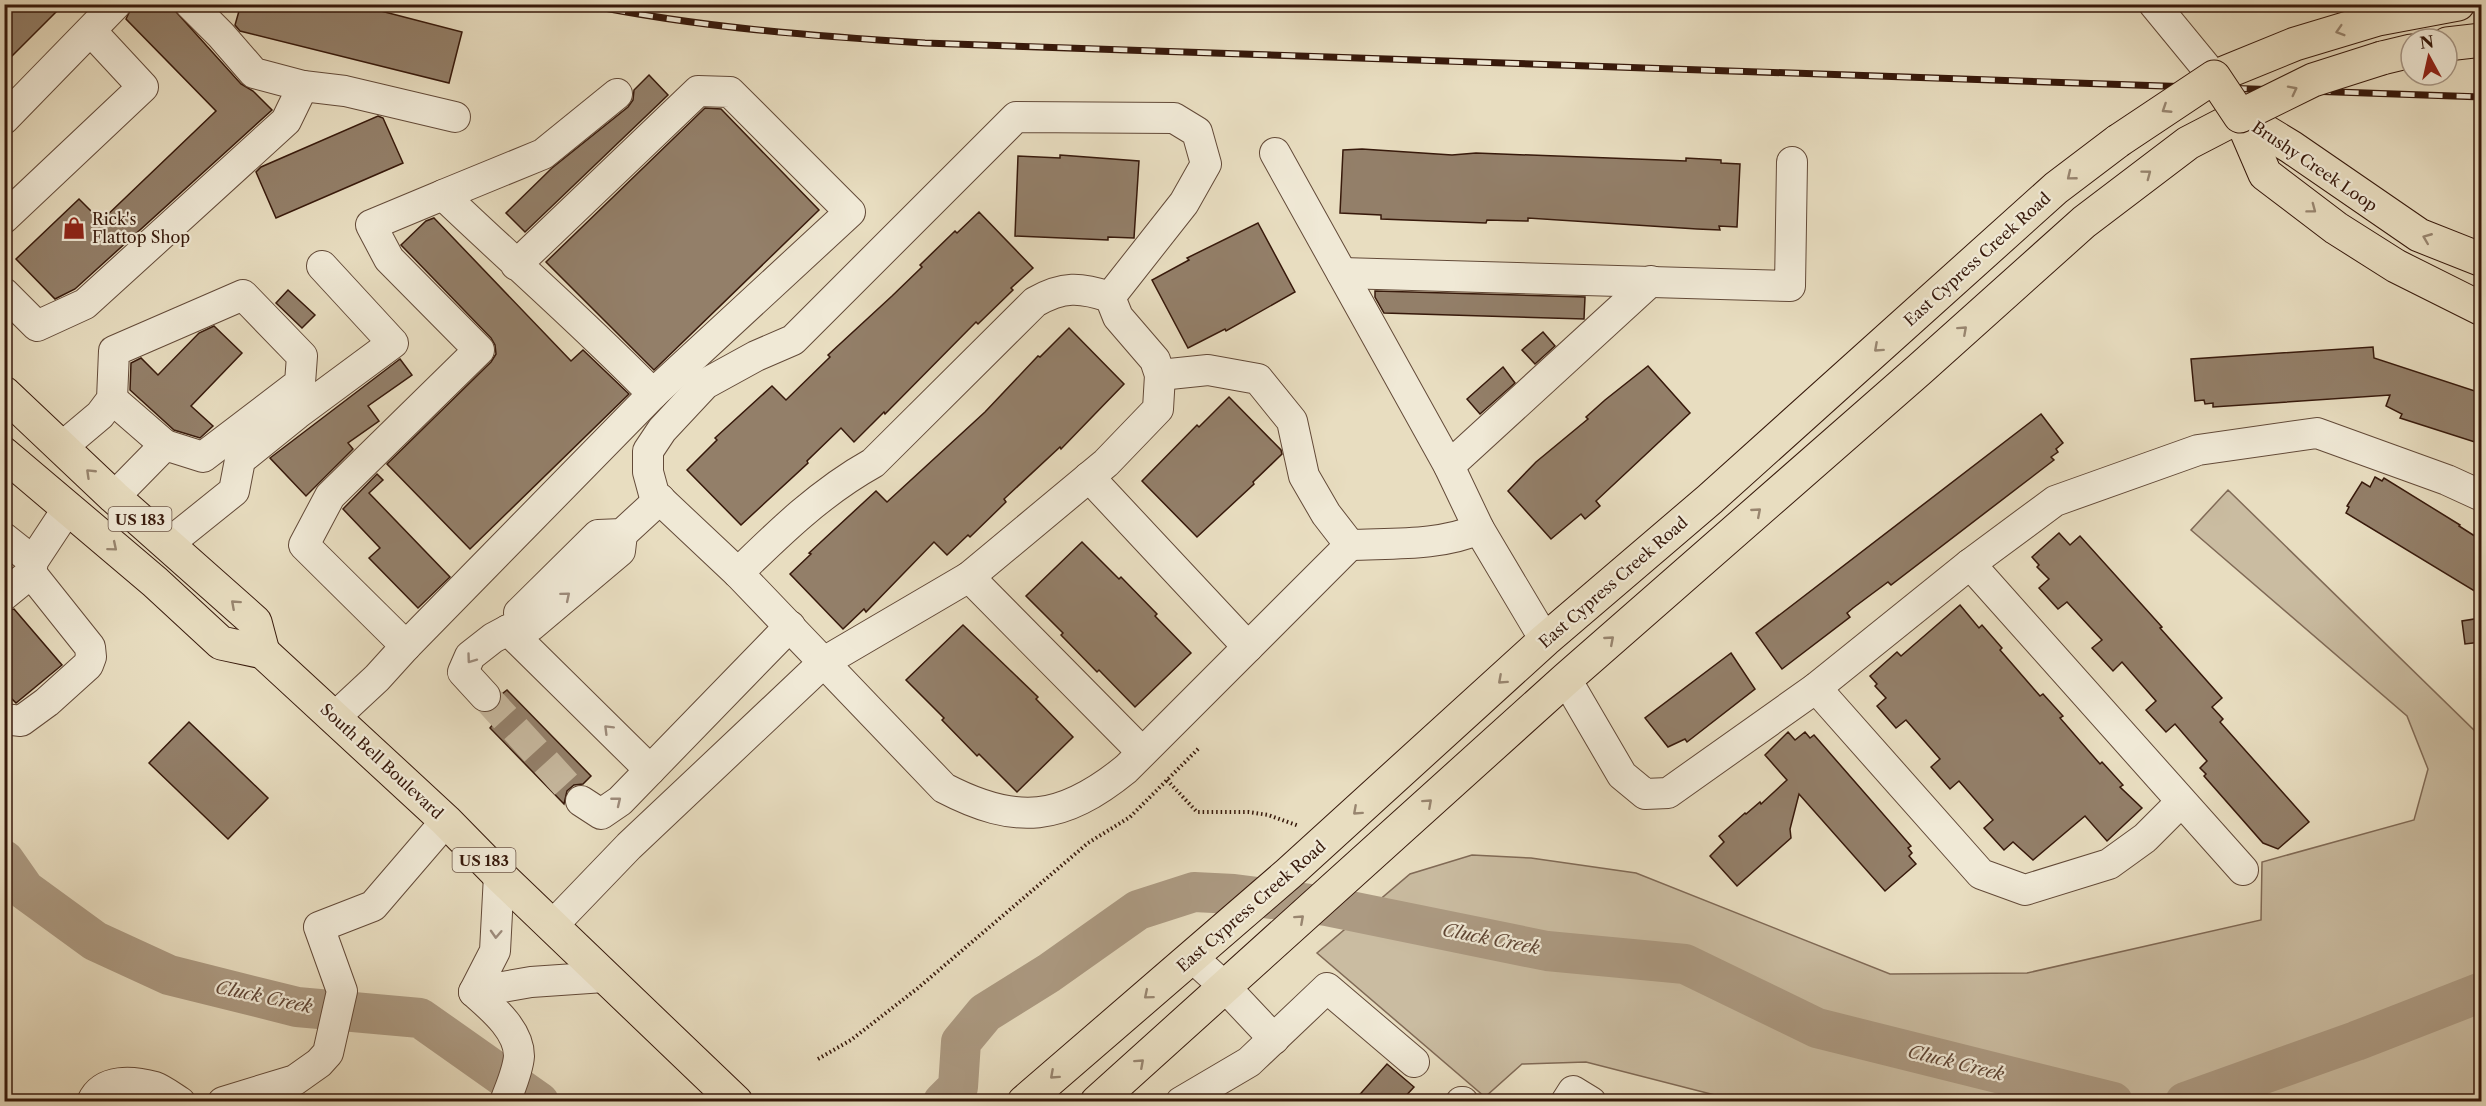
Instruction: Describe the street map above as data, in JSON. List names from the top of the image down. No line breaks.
{"streets":{"main road":["Brushy Creek Loop","East Cypress Creek Road","US 183","South Bell Boulevard"]},"crossings":[["US 183","South Bell Boulevard"]],"water":["Cluck Creek"],"places":{"shop":["Rick's Flattop Shop"]},"north":"top"}
